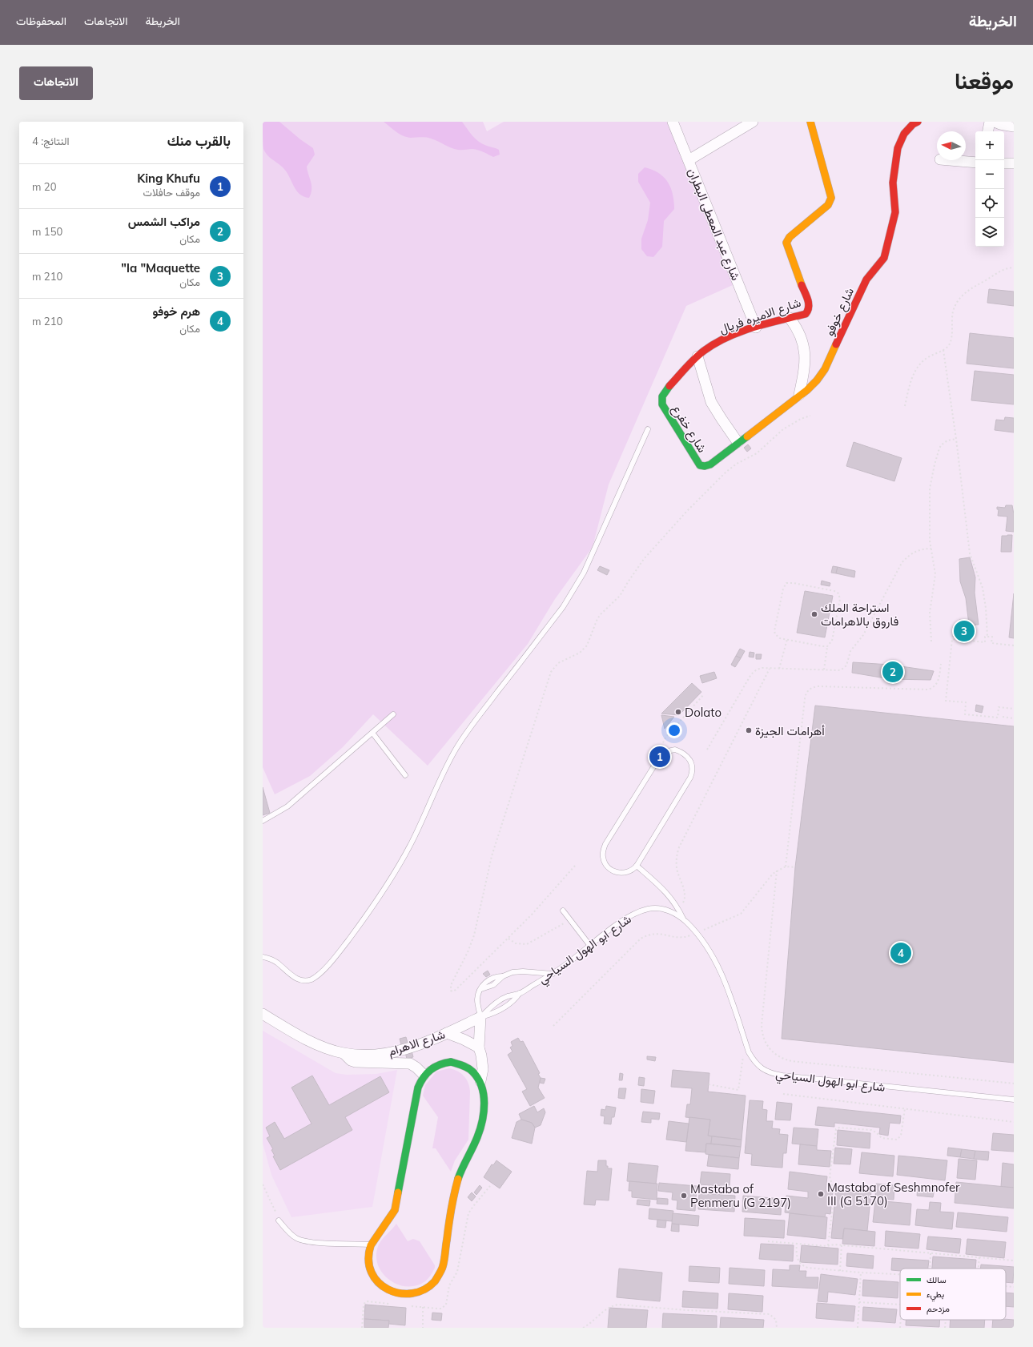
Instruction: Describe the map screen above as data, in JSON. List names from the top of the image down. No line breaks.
{"streets":{"street":["شارع عبد المعطى البطران","شارع خوفو","شارع الاميره فريال","شارع خفرع","شارع الاهرام"],"lane":["شارع ابو الهول السياحي"]},"crossings":[["شارع عبد المعطى البطران","شارع الاميره فريال"],["شارع خوفو","شارع خفرع"],["شارع الاميره فريال","شارع خفرع"],["شارع ابو الهول السياحي","شارع الاهرام"]],"places":["استراحة الملك فاروق بالاهرامات","Dolato","أهرامات الجيزة","Mastaba of Seshmnofer III (G 5170)","Mastaba of Penmeru (G 2197)"],"legend":["سالك","بطيء","مزدحم"],"north":"left","page":{"header":"الخريطة","nav":["الخريطة","الاتجاهات","المحفوظات"],"title":"موقعنا","buttons":"الاتجاهات","heading":["بالقرب منك","النتائج: 4"],"map_buttons":["+","−"],"list":[{"mark":"1","name":"King Khufu","note":"موقف حافلات","value":"20 m"},{"mark":"2","name":"مراكب الشمس","note":"مكان","value":"150 m"},{"mark":"3","name":"la \"Maquette\"","note":"مكان","value":"210 m"},{"mark":"4","name":"هرم خوفو","note":"مكان","value":"210 m"}],"pins":["3","2","1","4"]}}
